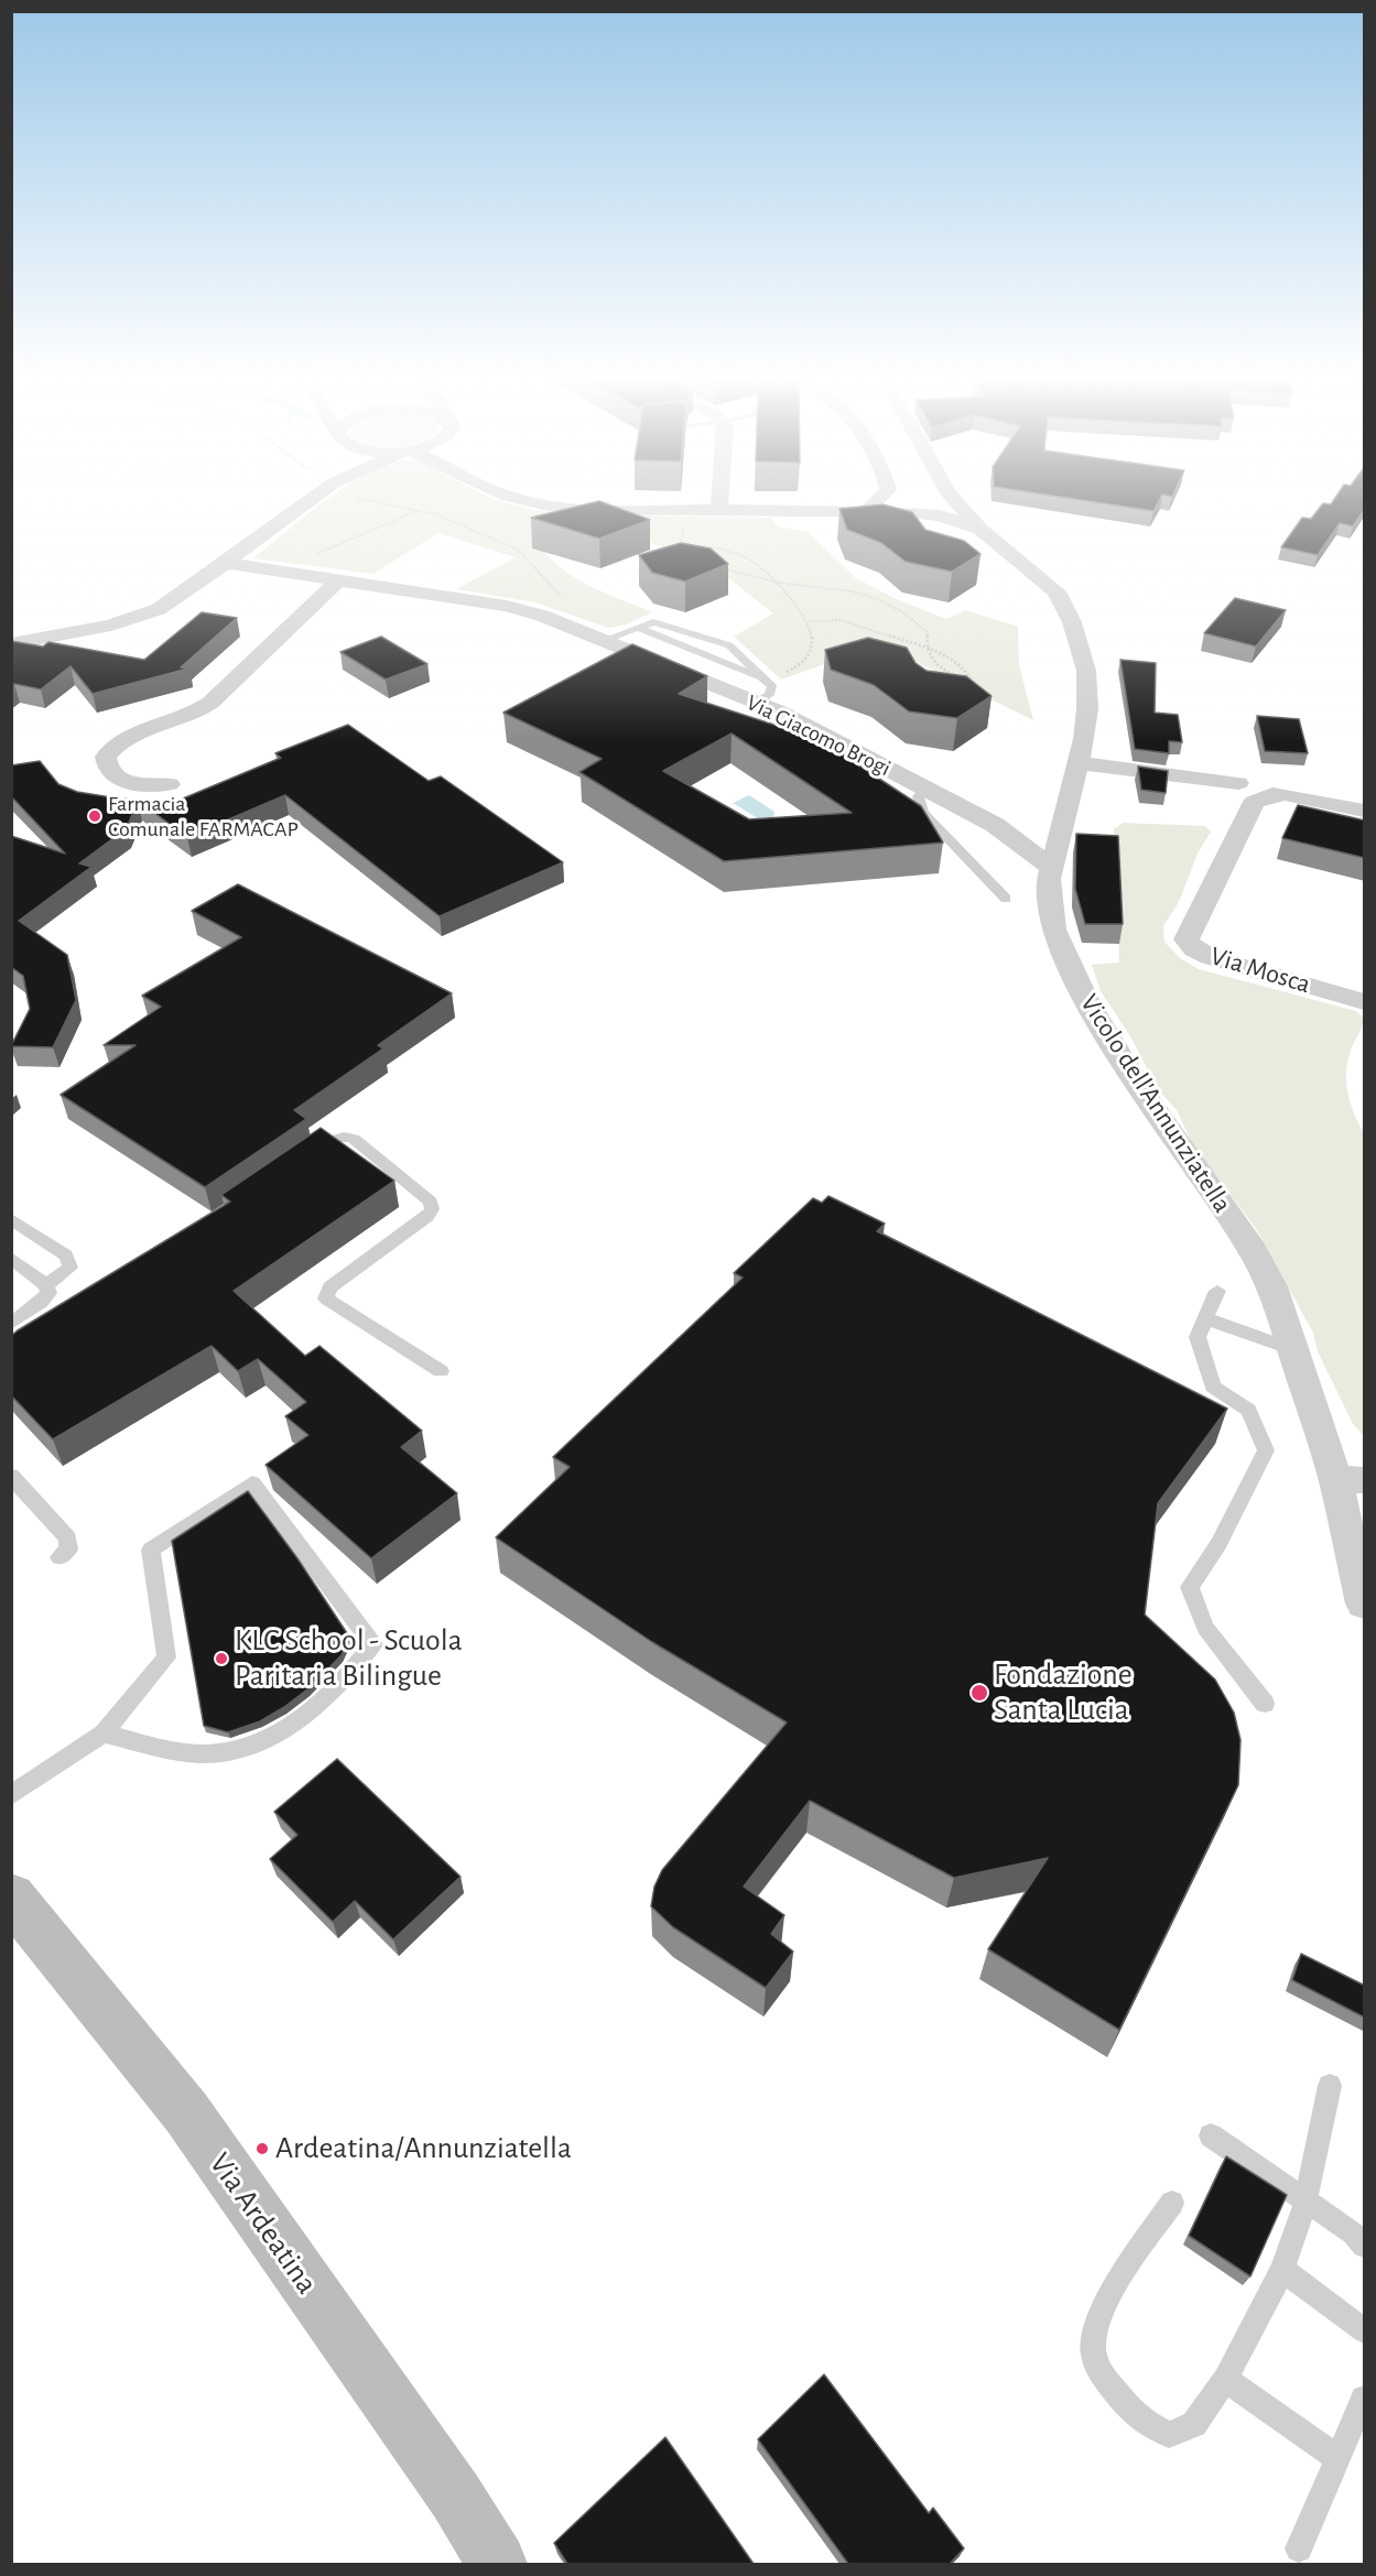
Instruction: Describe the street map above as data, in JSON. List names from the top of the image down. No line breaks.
{"streets":{"main road":["Via Ardeatina"],"street":["Via Giacomo Brogi","Via Mosca","Vicolo dell'Annunziatella"]},"crossings":[["Via Giacomo Brogi","Vicolo dell'Annunziatella"]],"places":["Farmacia Comunale FARMACAP","KLC School - Scuola Paritaria Bilingue","Fondazione Santa Lucia","Ardeatina/Annunziatella"]}
